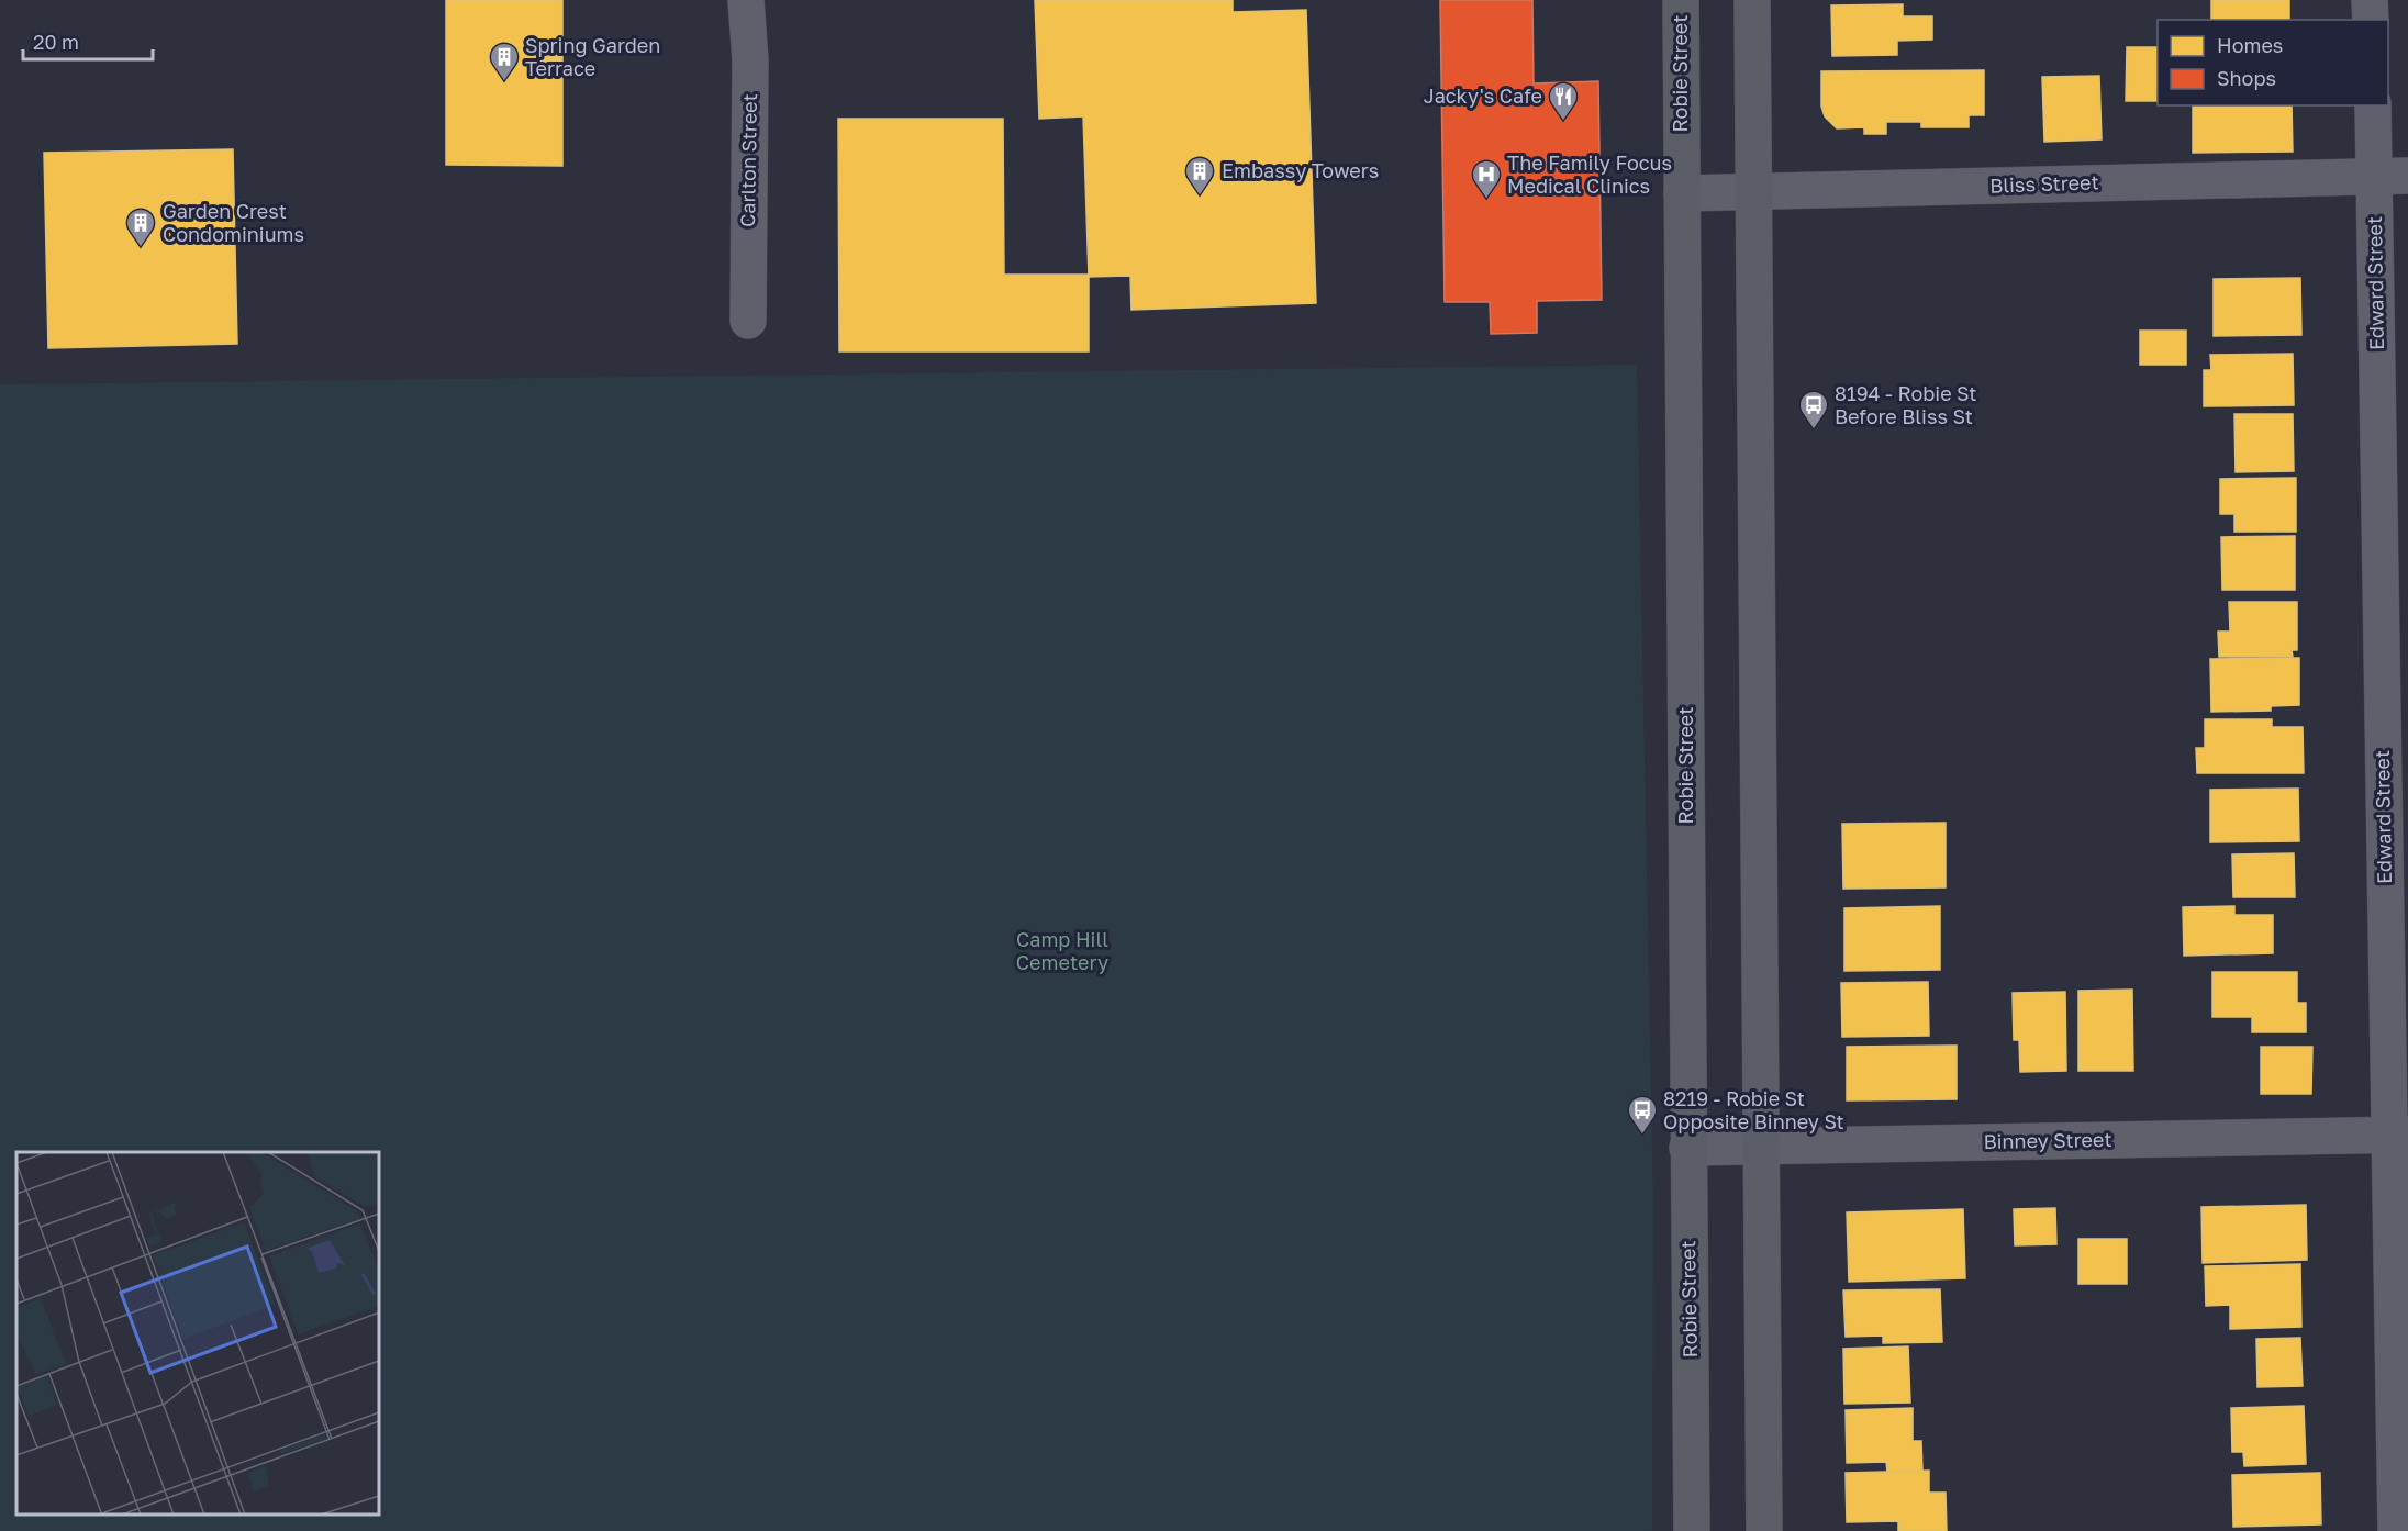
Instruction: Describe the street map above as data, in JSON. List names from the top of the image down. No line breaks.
{"streets":{"main road":["Robie Street"],"street":["Carlton Street","Bliss Street","Edward Street","Binney Street"]},"crossings":[["Robie Street","Bliss Street"],["Robie Street","Binney Street"],["Bliss Street","Edward Street"],["Edward Street","Binney Street"]],"parks":["Camp Hill Cemetery"],"places":{"building":["Spring Garden Terrace","Embassy Towers","Garden Crest Condominiums"],"restaurant":["Jacky's Cafe"],"hospital":["The Family Focus Medical Clinics"],"bus stop":["8194 - Robie St Before Bliss St","8219 - Robie St Opposite Binney St"]},"legend":["Homes","Shops"],"scale_bar":"20 m"}
